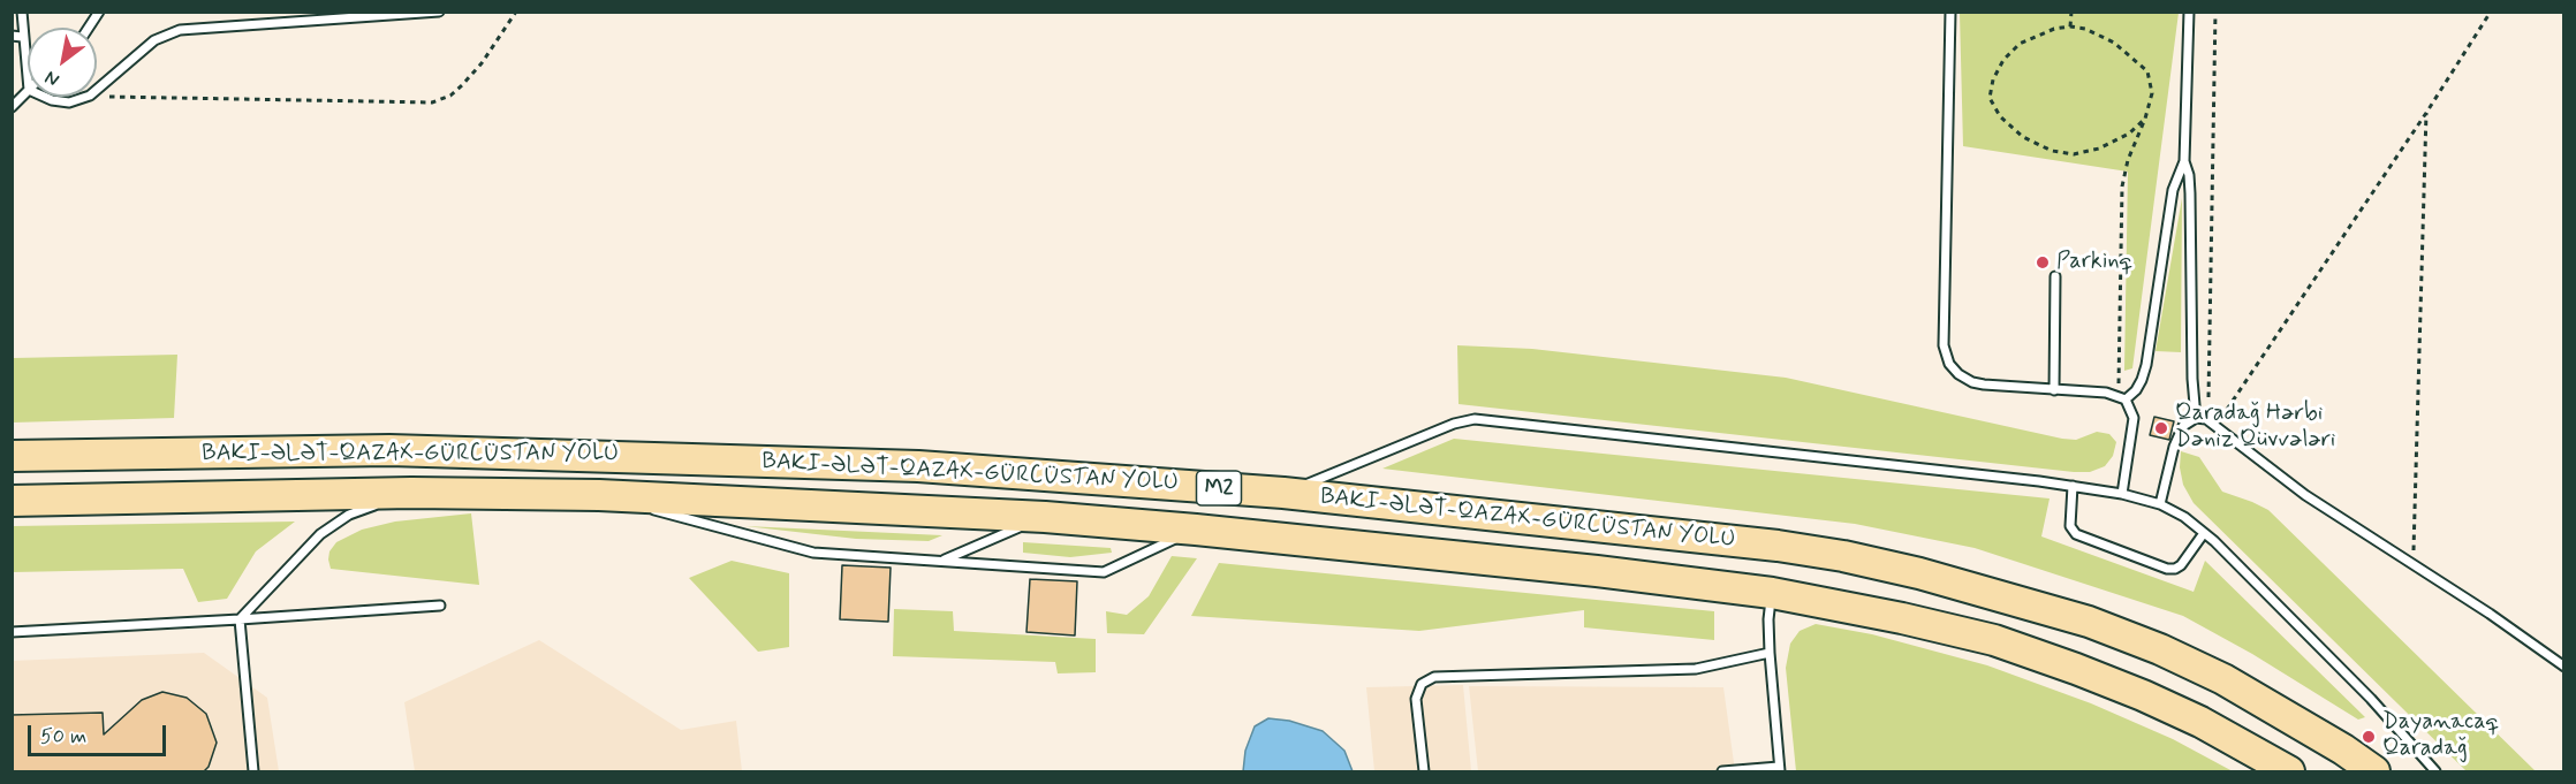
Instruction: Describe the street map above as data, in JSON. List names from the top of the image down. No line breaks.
{"streets":{"highway":["M2"]},"places":["Parkinq","Qaradağ Hərbi Dəniz Qüvvələri","Dayanacaq Qaradağ"],"scale_bar":"50 m","north":"bottom left"}
